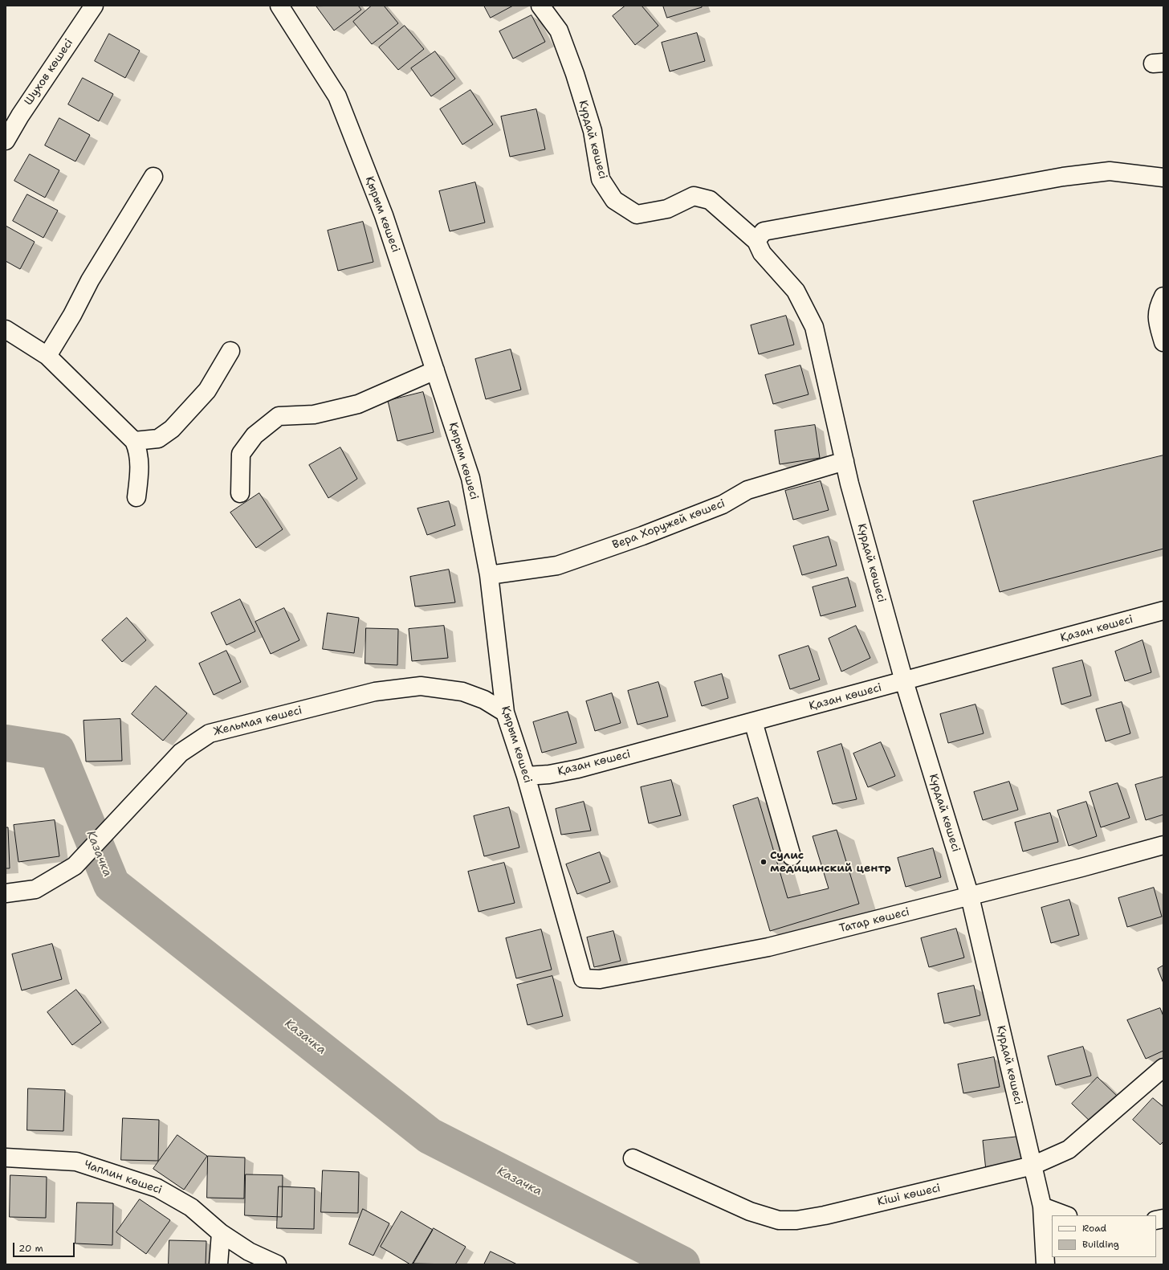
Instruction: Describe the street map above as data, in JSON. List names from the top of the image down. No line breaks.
{"streets":{"street":["Шухов көшесі","Күрдай көшесі","Қырым көшесі","Вера Хоружей көшесі","Қазан көшесі","Жельмая көшесі","Татар көшесі","Чаплин көшесі","Кіші көшесі"]},"crossings":[["Күрдай көшесі","Вера Хоружей көшесі"],["Күрдай көшесі","Қазан көшесі"],["Күрдай көшесі","Татар көшесі"],["Күрдай көшесі","Кіші көшесі"],["Қырым көшесі","Вера Хоружей көшесі"],["Қырым көшесі","Қазан көшесі"],["Қырым көшесі","Жельмая көшесі"],["Қырым көшесі","Татар көшесі"]],"water":["Казачка"],"places":["Сулис медицинский центр"],"legend":["Road","Building"],"scale_bar":"20 m"}
